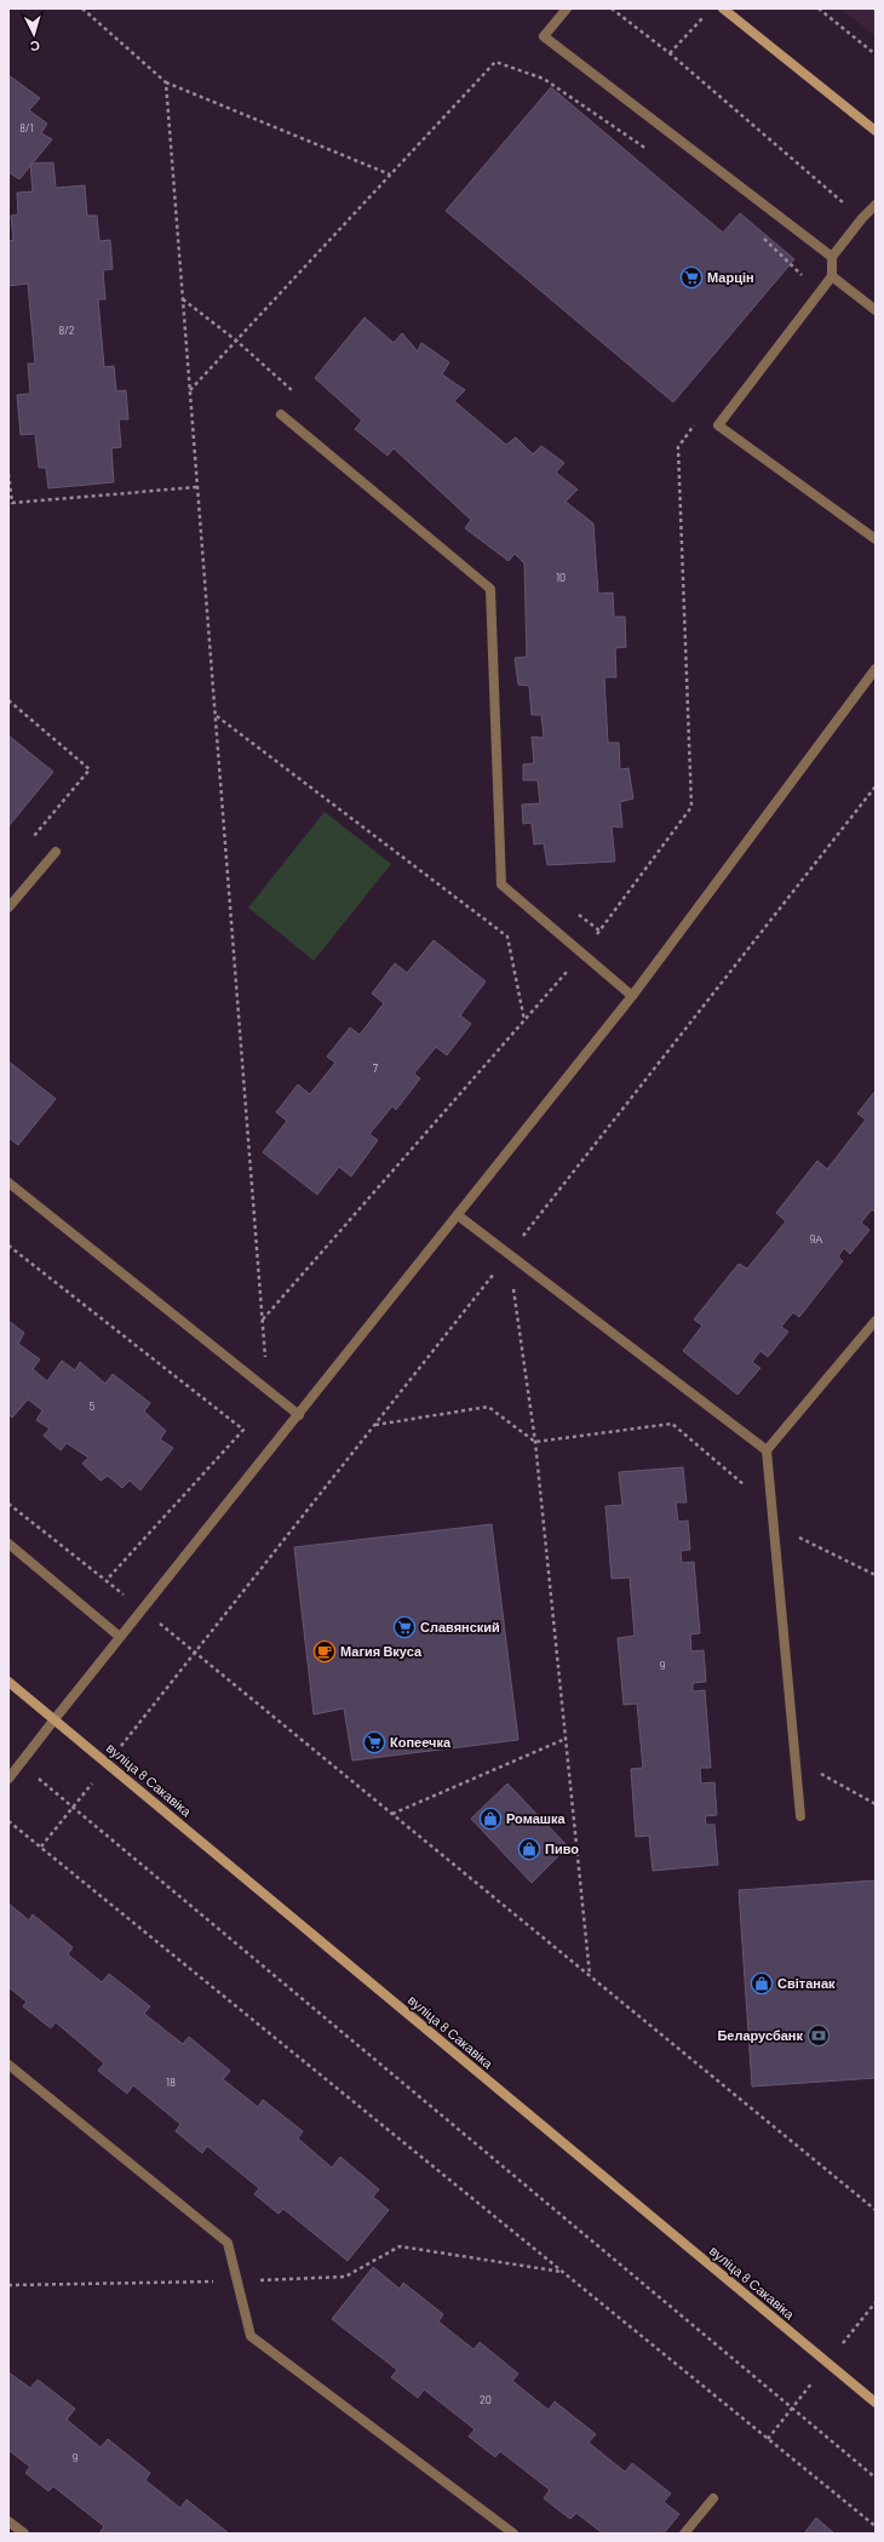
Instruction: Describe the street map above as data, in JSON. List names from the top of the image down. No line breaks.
{"streets":{"main road":["вуліца 8 Сакавіка"]},"places":{"supermarket":["Марцін","Славянский","Копеечка"],"cafe":["Магия Вкуса"],"shop":["Ромашка","Пиво","Світанак"],"bank":["Беларусбанк"]},"house_numbers":["8/1","8/2","10","7","9А","5","9","18","20","9"],"north":"bottom"}
